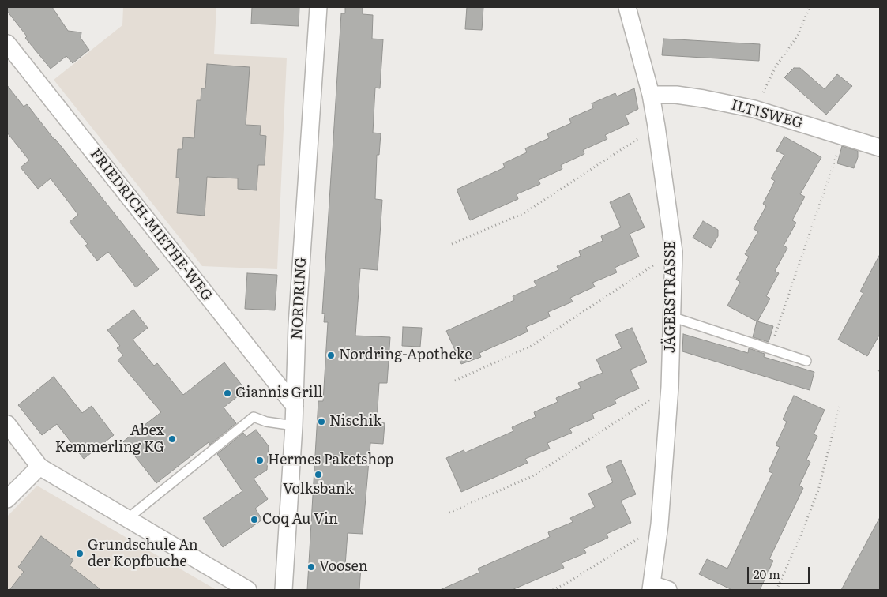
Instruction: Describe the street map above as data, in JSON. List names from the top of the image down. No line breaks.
{"streets":{"street":["ILTISWEG","FRIEDRICH-MIETHE-WEG","JÄGERSTRASSE","NORDRING"]},"crossings":[["ILTISWEG","JÄGERSTRASSE"],["FRIEDRICH-MIETHE-WEG","NORDRING"]],"places":["Nordring-Apotheke","Giannis Grill","Nischik","Abex Kemmerling KG","Hermes Paketshop","Volksbank","Coq Au Vin","Grundschule An der Kopfbuche","Voosen"],"scale_bar":"20 m"}
